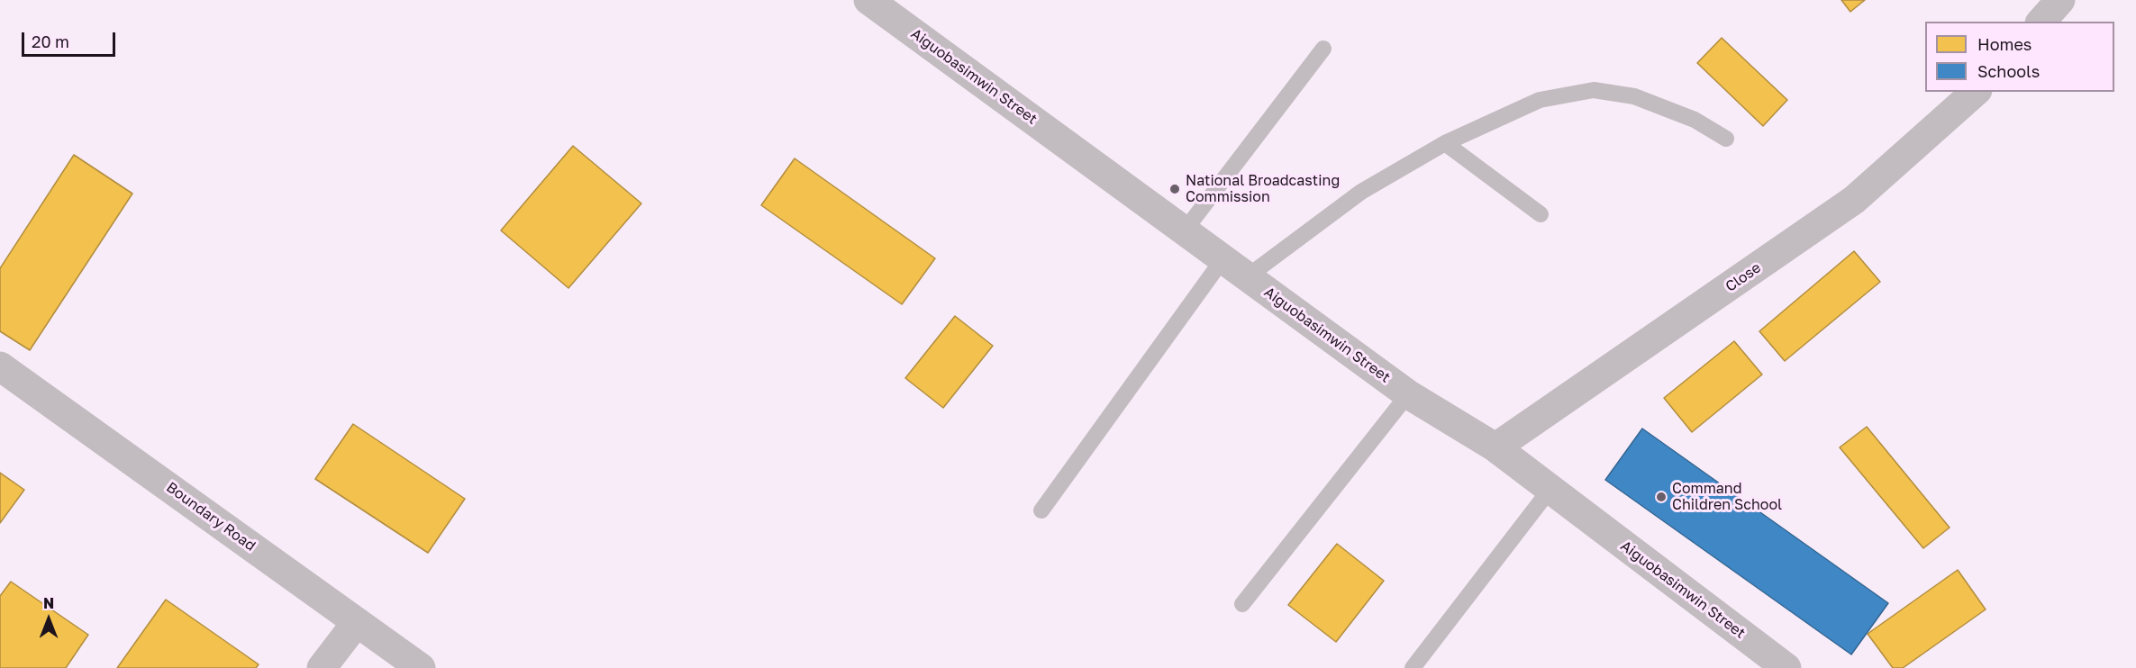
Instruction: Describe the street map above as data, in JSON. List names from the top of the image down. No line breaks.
{"streets":{"street":["Aiguobasimwin Street","Close","Boundary Road"]},"crossings":[["Aiguobasimwin Street","Close"]],"places":["National Broadcasting Commission","Command Children School"],"legend":["Homes","Schools"],"scale_bar":"20 m","north":"top"}
